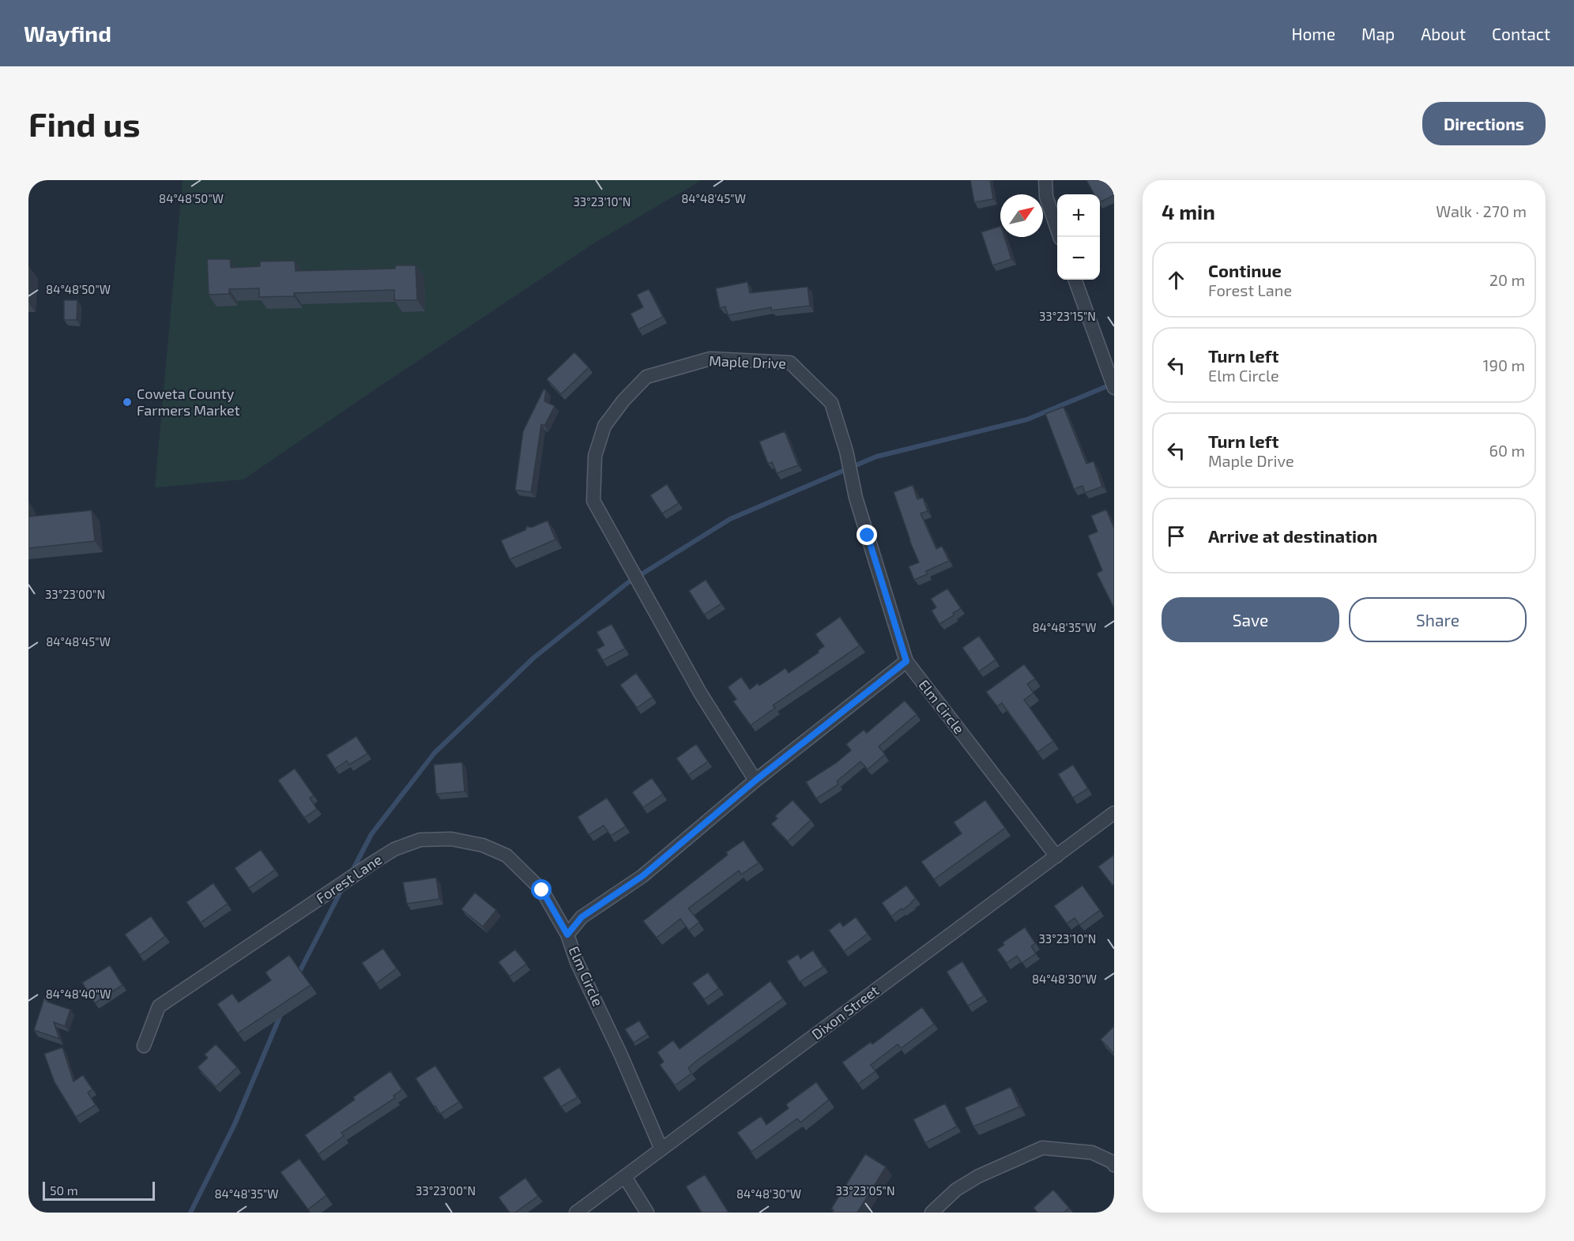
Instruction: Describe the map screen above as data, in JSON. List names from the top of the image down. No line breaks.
{"streets":{"street":["Maple Drive","Elm Circle","Forest Lane","Dixon Street"]},"crossings":[["Maple Drive","Elm Circle"],["Elm Circle","Forest Lane"],["Elm Circle","Dixon Street"]],"places":["Coweta County Farmers Market"],"scale_bar":"50 m","north":"top right","page":{"header":"Wayfind","nav":["Home","Map","About","Contact"],"buttons":["Directions",["Save","Share"]],"title":"Find us","heading":["4 min","Walk · 270 m"],"map_buttons":["+","−"],"list":[["Continue","Forest Lane","20 m"],["Turn left","Elm Circle","190 m"],["Turn left","Maple Drive","60 m"],"Arrive at destination"],"scale":"50 m"},"coordinates":["84°48'50\"W","84°48'45\"W","33°23'10\"N","33°23'15\"N","33°23'00\"N","84°48'35\"W","84°48'30\"W","84°48'40\"W","33°23'05\"N"]}
